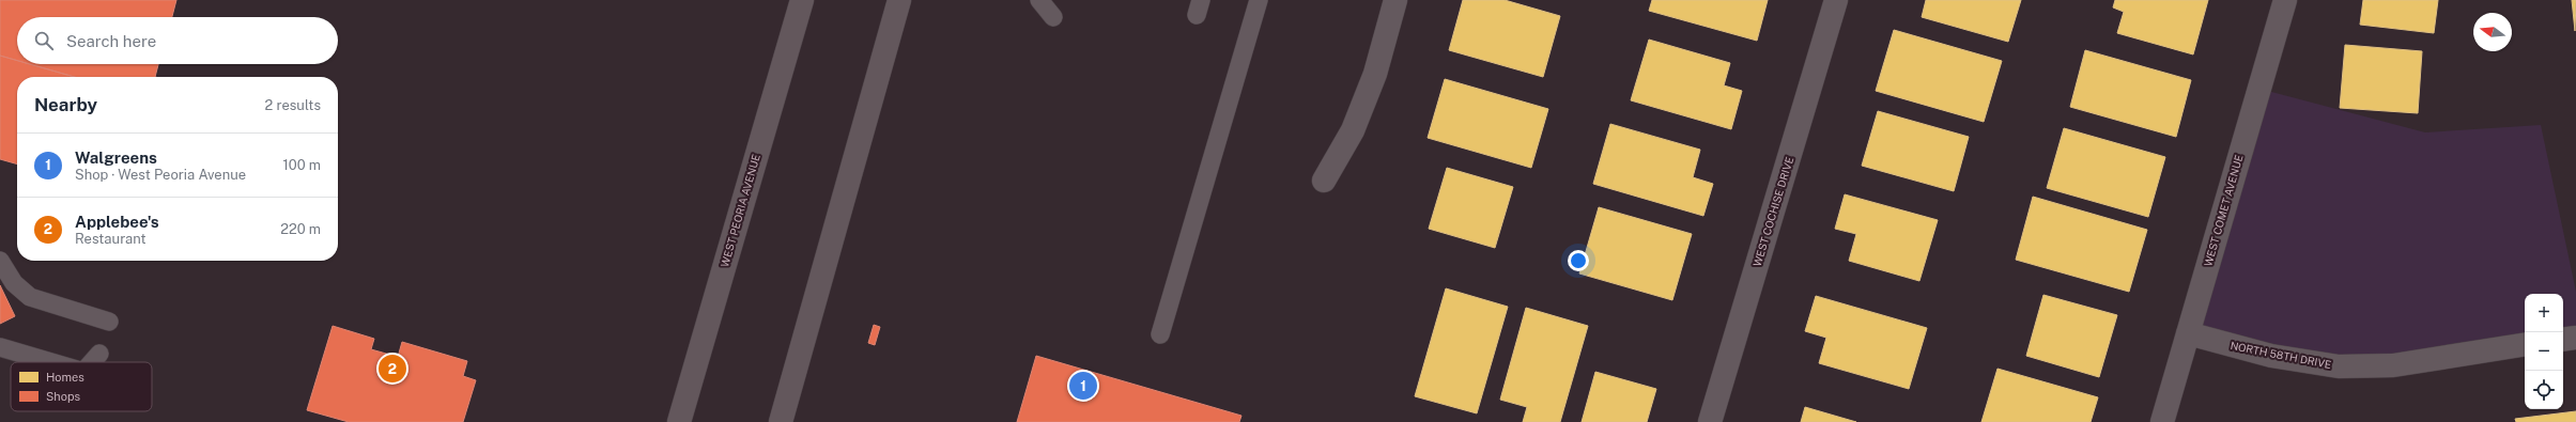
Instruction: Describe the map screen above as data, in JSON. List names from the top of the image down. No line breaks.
{"streets":{"main road":["WEST PEORIA AVENUE"],"street":["WEST COMET AVENUE","WEST COCHISE DRIVE","NORTH 58TH DRIVE"]},"crossings":[["WEST COMET AVENUE","NORTH 58TH DRIVE"]],"legend":["Homes","Shops"],"north":"left","page":{"search":"Search here","heading":["Nearby","2 results"],"list":[{"mark":"1","name":"Walgreens","note":"Shop · West Peoria Avenue","value":"100 m"},{"mark":"2","name":"Applebee's","note":"Restaurant","value":"220 m"}],"map_buttons":["+","−"],"pins":["2","1"]}}
